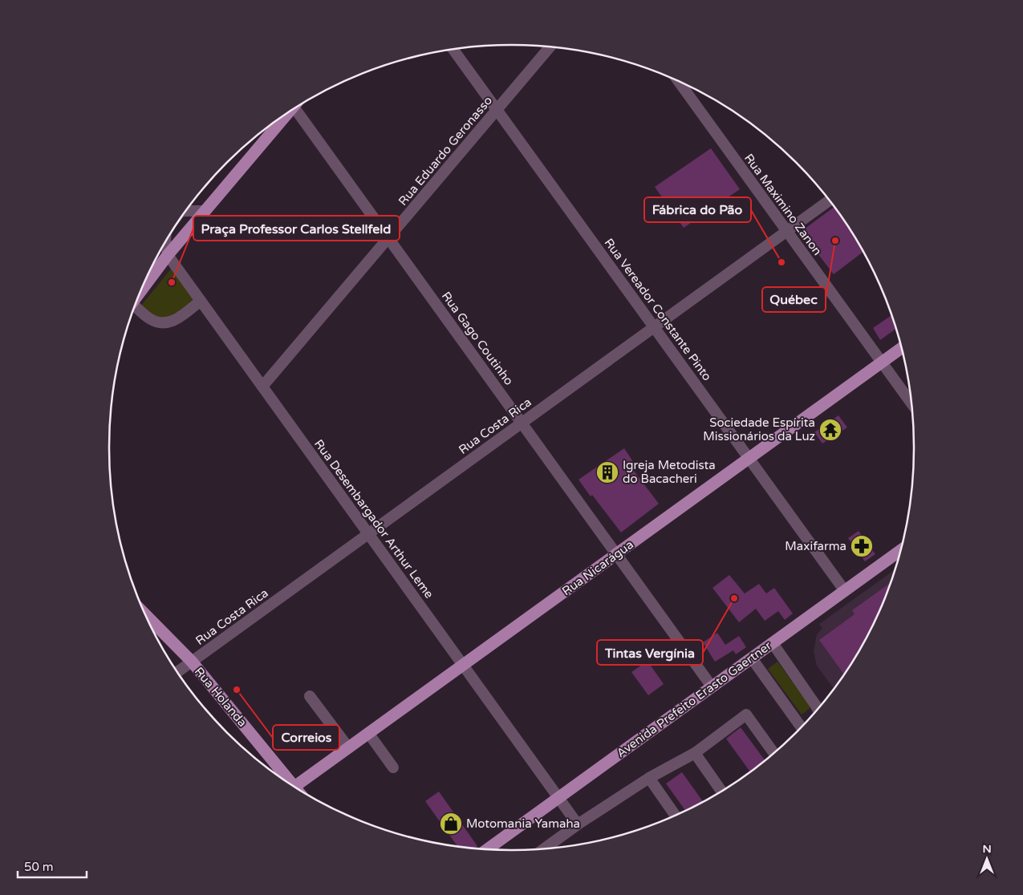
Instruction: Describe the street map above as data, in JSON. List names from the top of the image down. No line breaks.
{"streets":{"main road":["Rua Nicarágua","Rua Holanda","Avenida Prefeito Erasto Gaertner"],"street":["Rua Eduardo Geronasso","Rua Maximino Zanon","Rua Vereador Constante Pinto","Rua Gago Coutinho","Rua Costa Rica","Rua Desembargador Arthur Leme"]},"crossings":[["Rua Eduardo Geronasso","Rua Vereador Constante Pinto"],["Rua Eduardo Geronasso","Rua Gago Coutinho"],["Rua Eduardo Geronasso","Rua Desembargador Arthur Leme"],["Rua Maximino Zanon","Rua Costa Rica"],["Rua Maximino Zanon","Rua Nicarágua"],["Rua Vereador Constante Pinto","Rua Costa Rica"],["Rua Vereador Constante Pinto","Rua Nicarágua"],["Rua Vereador Constante Pinto","Avenida Prefeito Erasto Gaertner"],["Rua Gago Coutinho","Rua Costa Rica"],["Rua Gago Coutinho","Rua Nicarágua"],["Rua Gago Coutinho","Avenida Prefeito Erasto Gaertner"],["Rua Costa Rica","Rua Desembargador Arthur Leme"],["Rua Costa Rica","Rua Holanda"],["Rua Desembargador Arthur Leme","Rua Nicarágua"],["Rua Desembargador Arthur Leme","Avenida Prefeito Erasto Gaertner"]],"places":{"other":["Québec","Fábrica do Pão","Praça Professor Carlos Stellfeld","Tintas Vergínia","Correios"],"temple":["Sociedade Espírita Missionários da Luz"],"building":["Igreja Metodista do Bacacheri"],"pharmacy":["Maxifarma"],"shop":["Motomania Yamaha"]},"scale_bar":"50 m","north":"top"}
